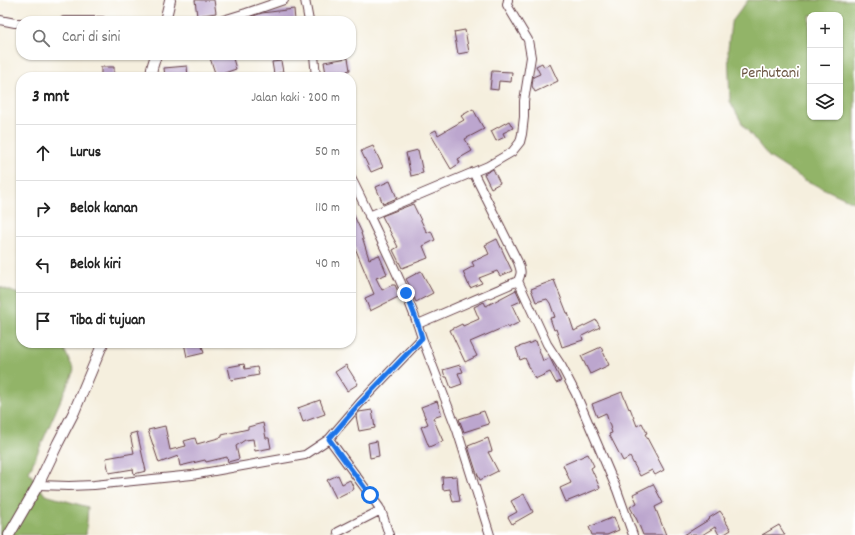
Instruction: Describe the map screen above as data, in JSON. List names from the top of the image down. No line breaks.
{"parks":["Perhutani"],"page":{"map_buttons":["+","−"],"search":"Cari di sini","heading":["3 mnt","Jalan kaki · 200 m"],"list":[["Lurus","50 m"],["Belok kanan","110 m"],["Belok kiri","40 m"],"Tiba di tujuan"]}}
